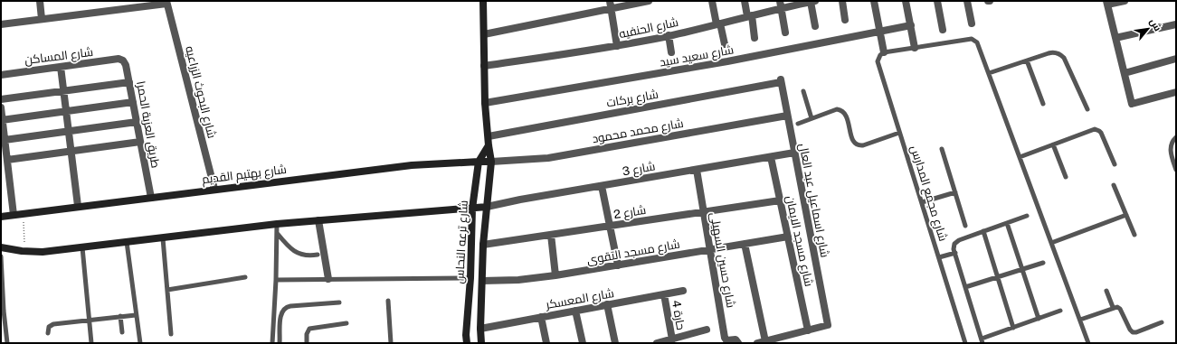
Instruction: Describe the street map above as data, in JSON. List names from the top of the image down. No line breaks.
{"streets":{"main road":["شارع بهتيم القديم","شارع ترعه النحاس"],"street":["شارع الحنفيه","شارع المساكن","شارع سعيد سيد","شارع البحوث الزراعيه","شارع بركات","طريق العزبة الحمرا","شارع محمد محمود","شارع 3","شارع اسماعيل عبد العال","شارع 2","شارع مسجد الايمان","شارع مسجد التقوى","شارع حسين السهيلى","شارع المعسكر","حارة 4"],"lane":["شارع مجمع المدارس"]},"crossings":[["شارع الحنفيه","شارع ترعه النحاس"],["شارع المساكن","طريق العزبة الحمرا"],["شارع سعيد سيد","شارع ترعه النحاس"],["شارع البحوث الزراعيه","شارع بهتيم القديم"],["شارع بركات","شارع اسماعيل عبد العال"],["شارع بركات","شارع ترعه النحاس"],["طريق العزبة الحمرا","شارع بهتيم القديم"],["شارع محمد محمود","شارع بهتيم القديم"],["شارع محمد محمود","شارع اسماعيل عبد العال"],["شارع محمد محمود","شارع ترعه النحاس"],["شارع 3","شارع اسماعيل عبد العال"],["شارع 3","شارع مسجد الايمان"],["شارع 3","شارع ترعه النحاس"],["شارع 3","شارع حسين السهيلى"],["شارع بهتيم القديم","شارع ترعه النحاس"],["شارع اسماعيل عبد العال","شارع مسجد الايمان"],["شارع 2","شارع مسجد الايمان"],["شارع 2","شارع ترعه النحاس"],["شارع 2","شارع حسين السهيلى"],["شارع مسجد الايمان","شارع مسجد التقوى"],["شارع ترعه النحاس","شارع مسجد التقوى"],["شارع ترعه النحاس","شارع المعسكر"],["شارع مسجد التقوى","شارع حسين السهيلى"],["شارع المعسكر","حارة 4"]],"north":"top right"}
